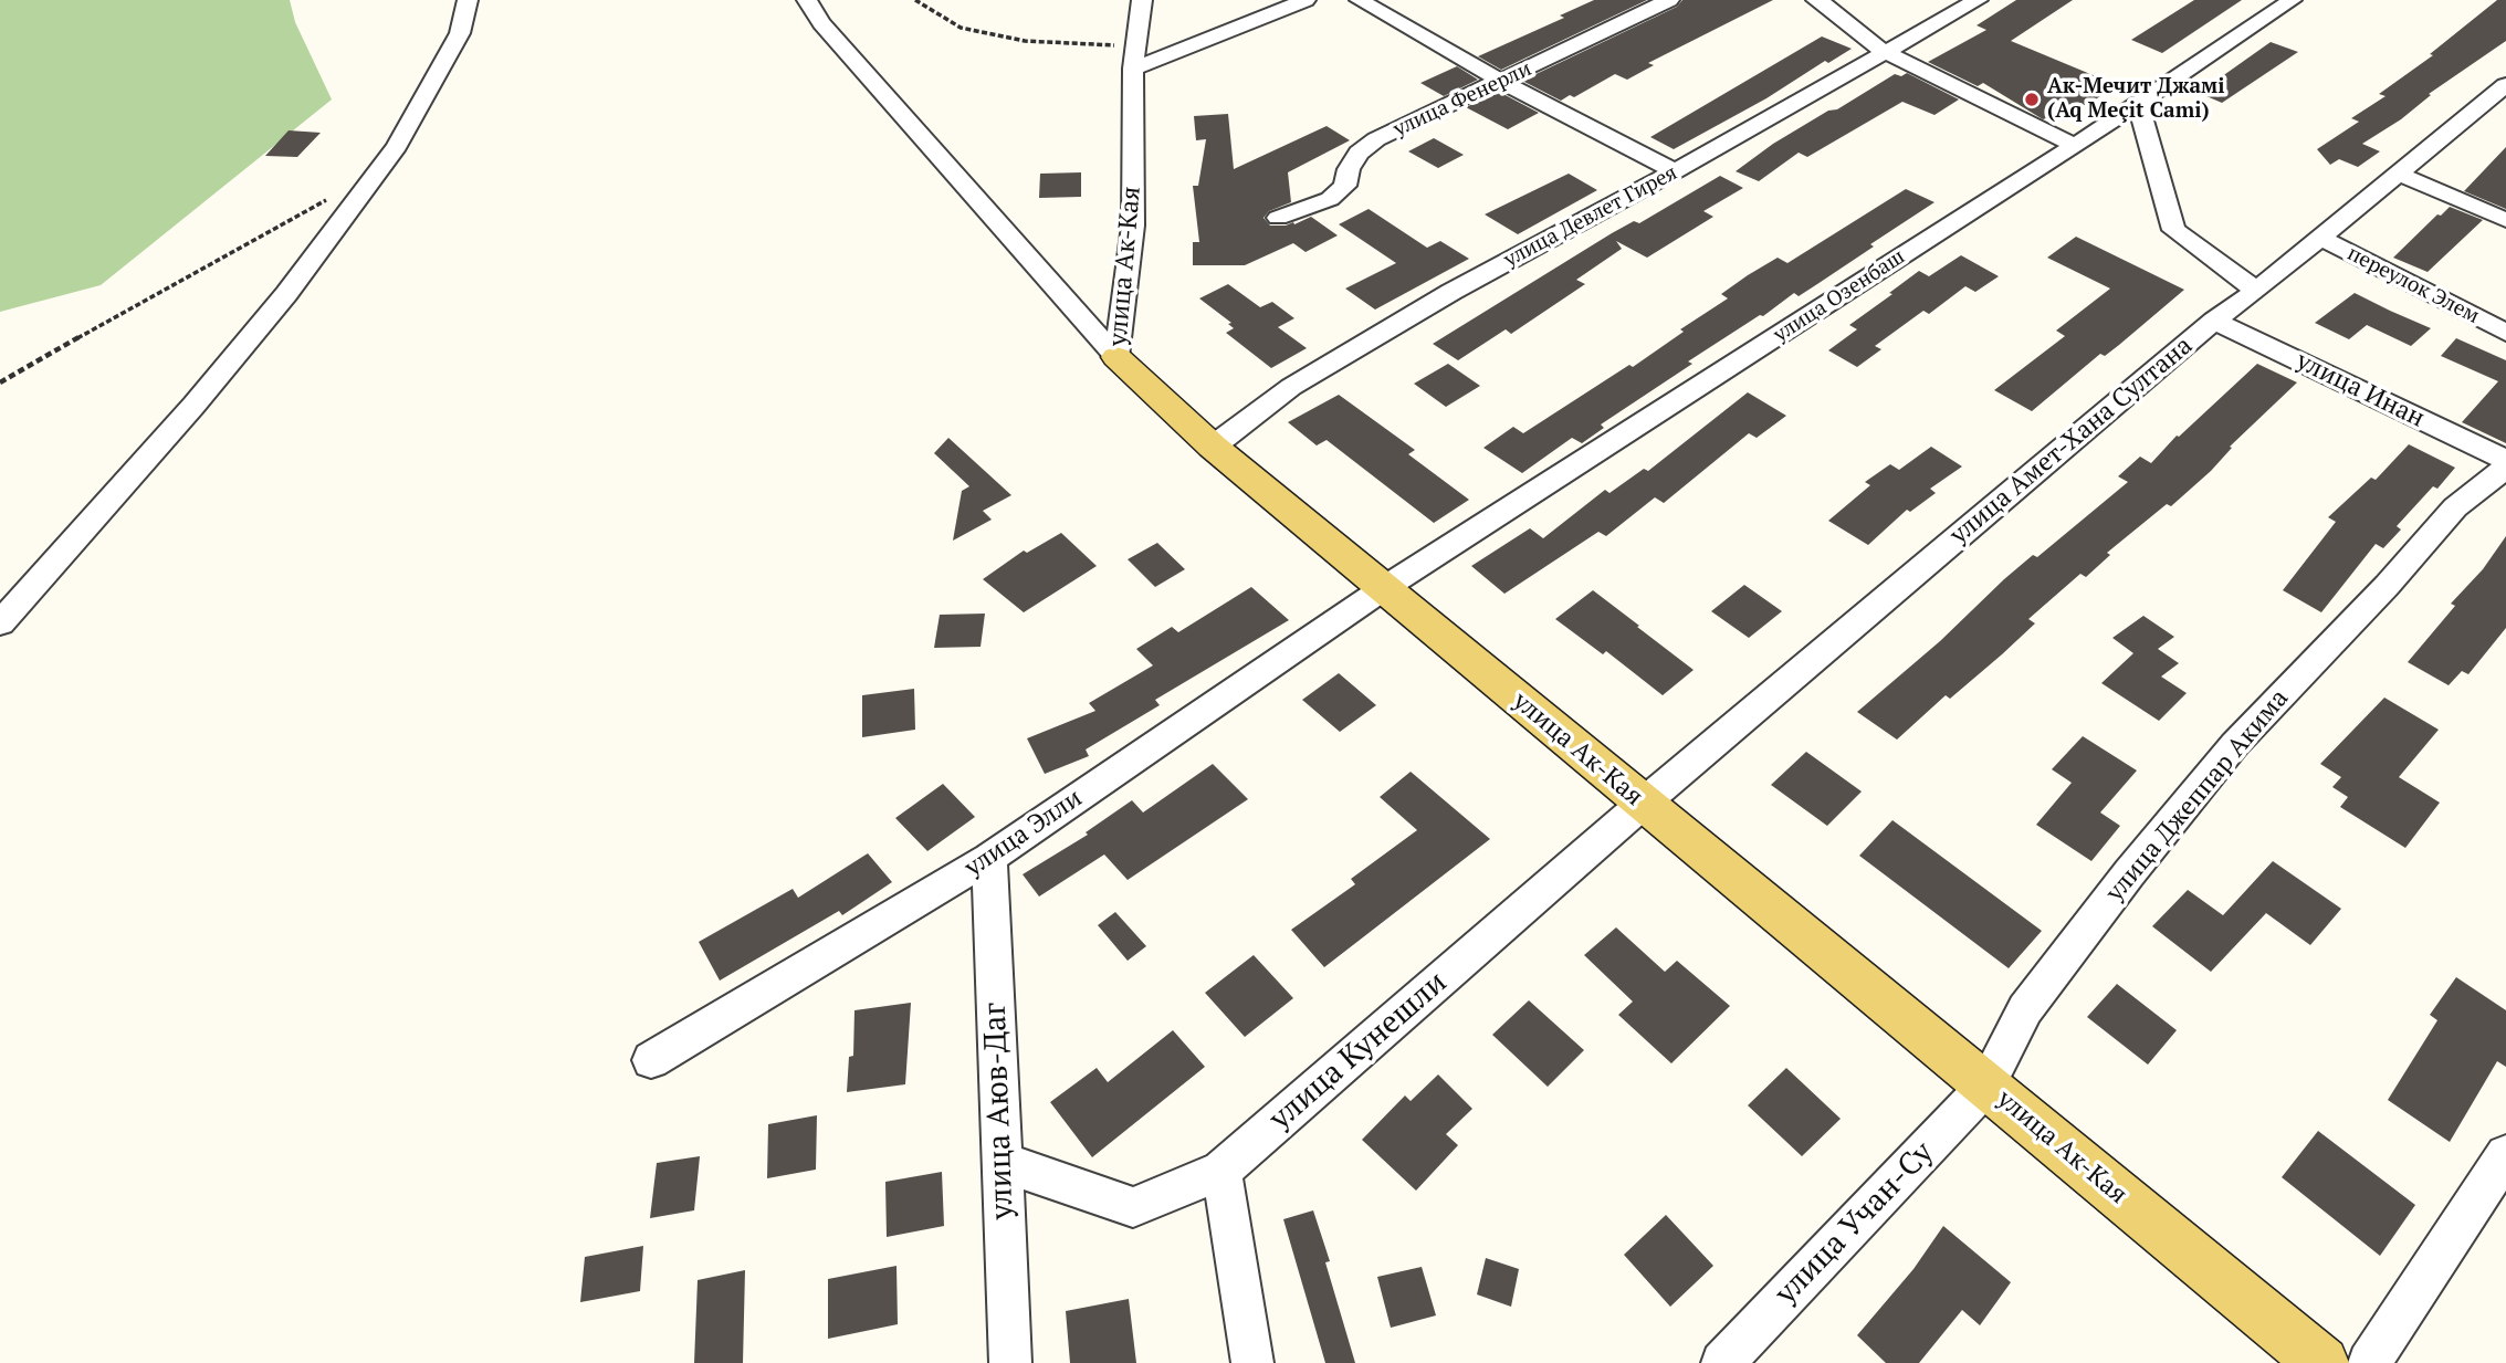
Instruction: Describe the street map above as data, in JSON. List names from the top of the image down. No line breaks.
{"streets":{"main road":["улица Ак-Кая"],"street":["улица Фенерли","улица Девлет Гирея","переулок Элем","улица Озенбаш","улица Инан","улица Амет-Хана Султана","улица Джеппар Акима","улица Элли","улица Кунешли","улица Аюв-Даг","улица Учан-Су"]},"crossings":[["улица Девлет Гирея","улица Ак-Кая"],["улица Ак-Кая","улица Озенбаш"],["улица Ак-Кая","улица Амет-Хана Султана"],["улица Ак-Кая","улица Джеппар Акима"],["улица Ак-Кая","улица Элли"],["улица Ак-Кая","улица Кунешли"],["улица Ак-Кая","улица Учан-Су"],["переулок Элем","улица Амет-Хана Султана"],["улица Озенбаш","улица Элли"],["улица Инан","улица Амет-Хана Султана"],["улица Амет-Хана Султана","улица Кунешли"],["улица Джеппар Акима","улица Учан-Су"],["улица Элли","улица Аюв-Даг"],["улица Кунешли","улица Аюв-Даг"]],"places":["Ак-Мечит Джамі (Aq Meçit Cami)"]}
